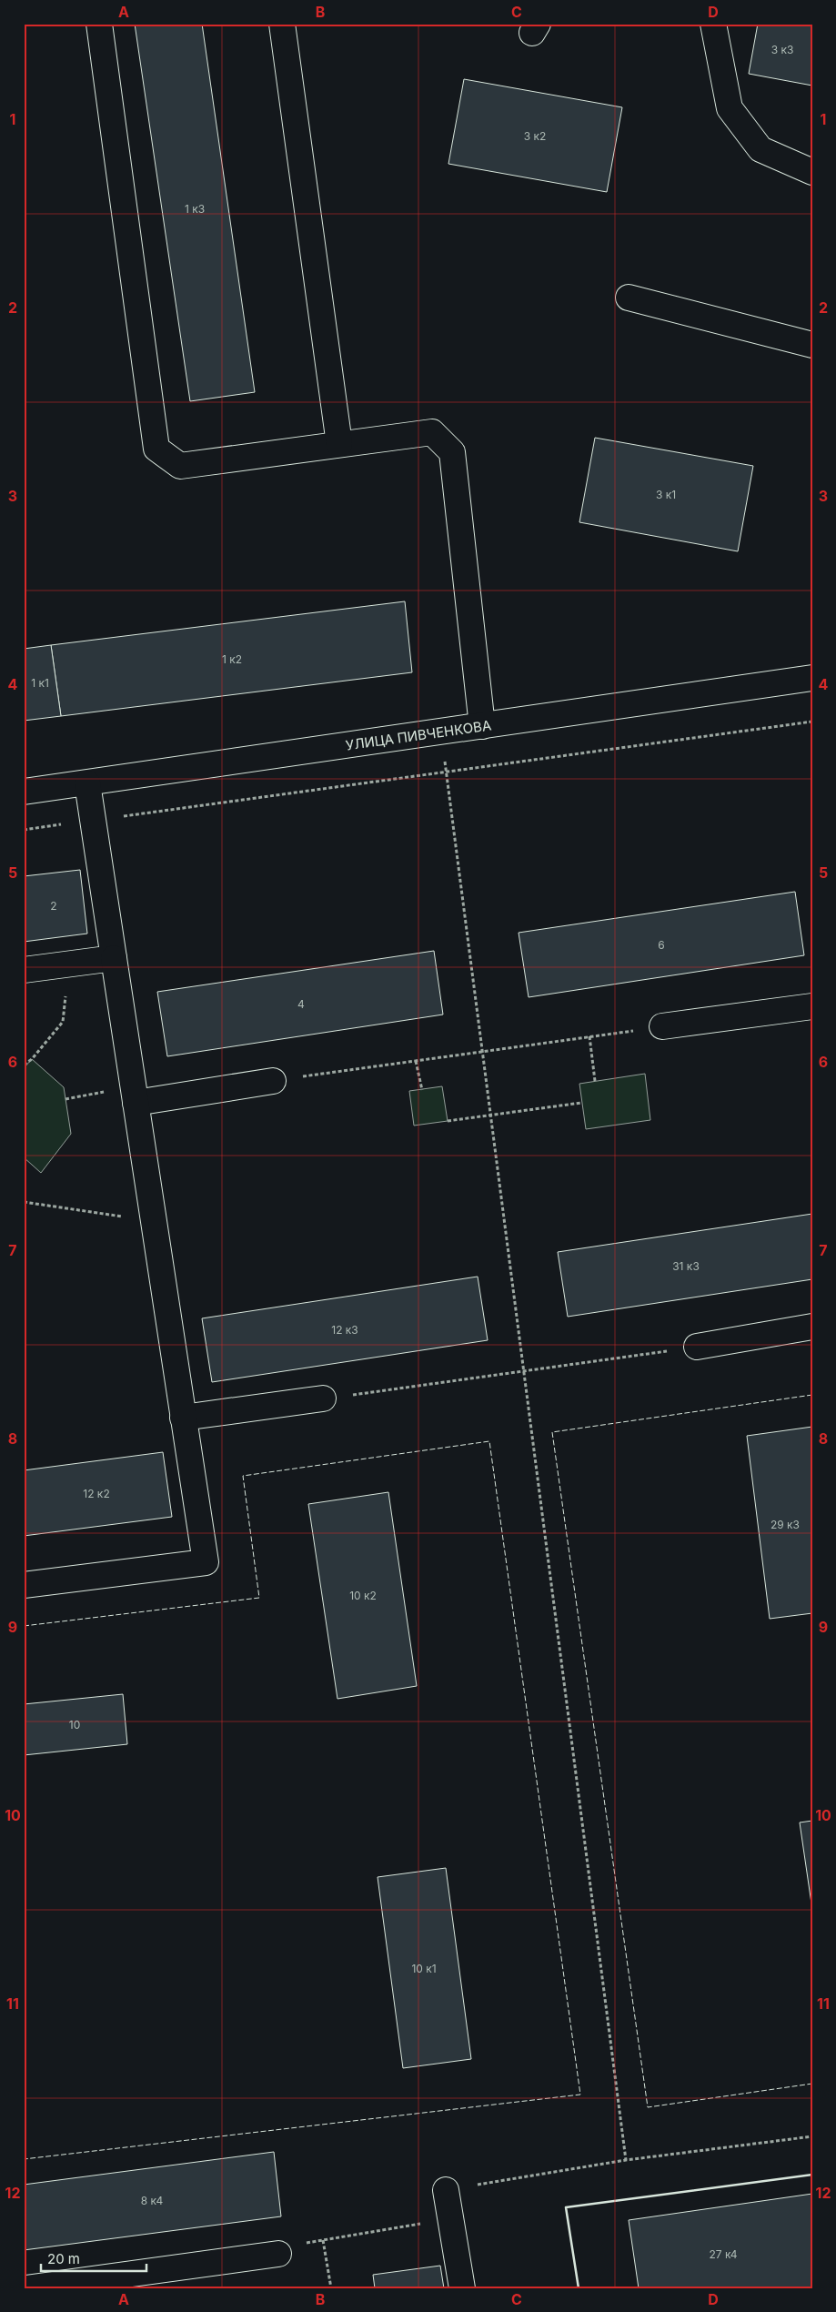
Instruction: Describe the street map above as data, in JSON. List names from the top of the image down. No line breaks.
{"streets":{"street":["УЛИЦА ПИВЧЕНКОВА"]},"house_numbers":["3 к3","3 к2","1 к3","3 к1","1 к2","1 к1","2","6","4","31 к3","12 к3","12 к2","29 к3","10 к2","10","10 к1","8 к4","27 к4"],"scale_bar":"20 m","grid":{"columns":["A","B","C","D"],"rows":["1","2","3","4","5","6","7","8","9","10","11","12"]}}
